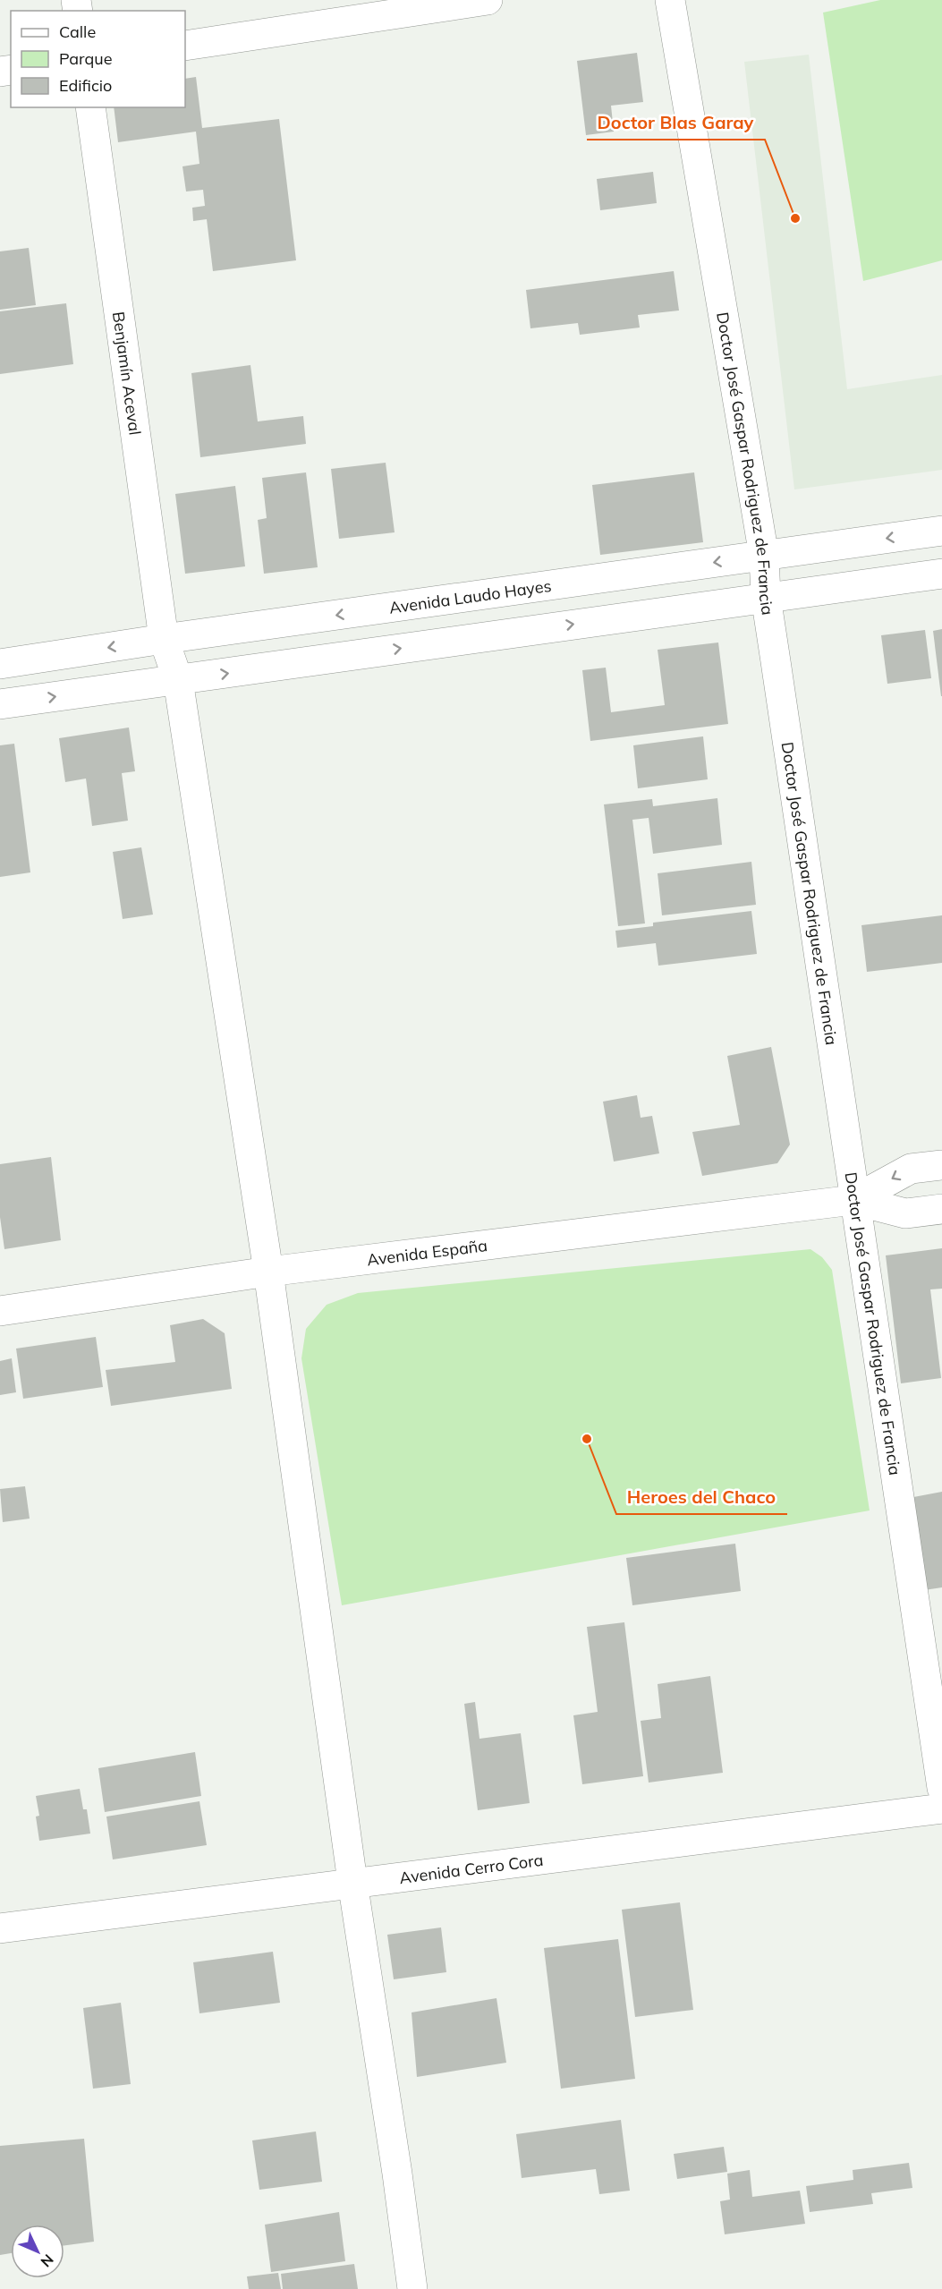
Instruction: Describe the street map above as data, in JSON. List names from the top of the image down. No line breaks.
{"streets":{"street":["Benjamín Aceval","Doctor José Gaspar Rodriguez de Francia","Avenida Laudo Hayes","Avenida España","Avenida Cerro Cora"]},"crossings":[["Benjamín Aceval","Avenida Laudo Hayes"],["Benjamín Aceval","Avenida España"],["Benjamín Aceval","Avenida Cerro Cora"],["Doctor José Gaspar Rodriguez de Francia","Avenida Laudo Hayes"],["Doctor José Gaspar Rodriguez de Francia","Avenida España"]],"places":["Doctor Blas Garay","Heroes del Chaco"],"legend":["Calle","Parque","Edificio"],"north":"bottom right"}
